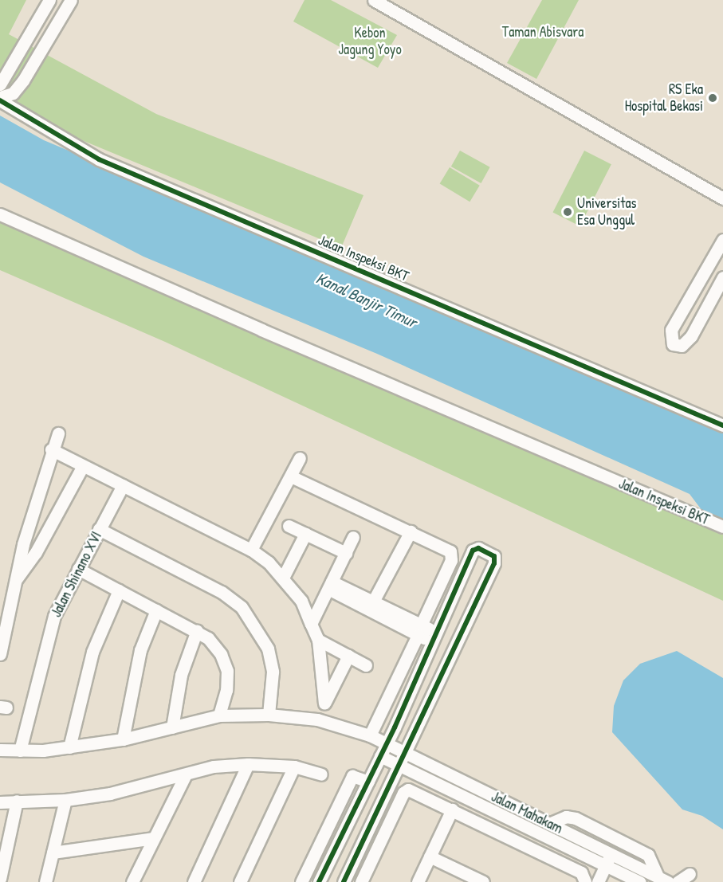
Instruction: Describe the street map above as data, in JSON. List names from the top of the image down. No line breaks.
{"streets":{"street":["Jalan Inspeksi BKT","Jalan Shinano XVI","Jalan Mahakam"]},"crossings":[["Jalan Shinano XVI","Jalan Mahakam"]],"water":["Kanal Banjir Timur"],"parks":["Taman Abisvara","Kebon Jagung Yoyo"],"places":["RS Eka Hospital Bekasi","Universitas Esa Unggul"]}
